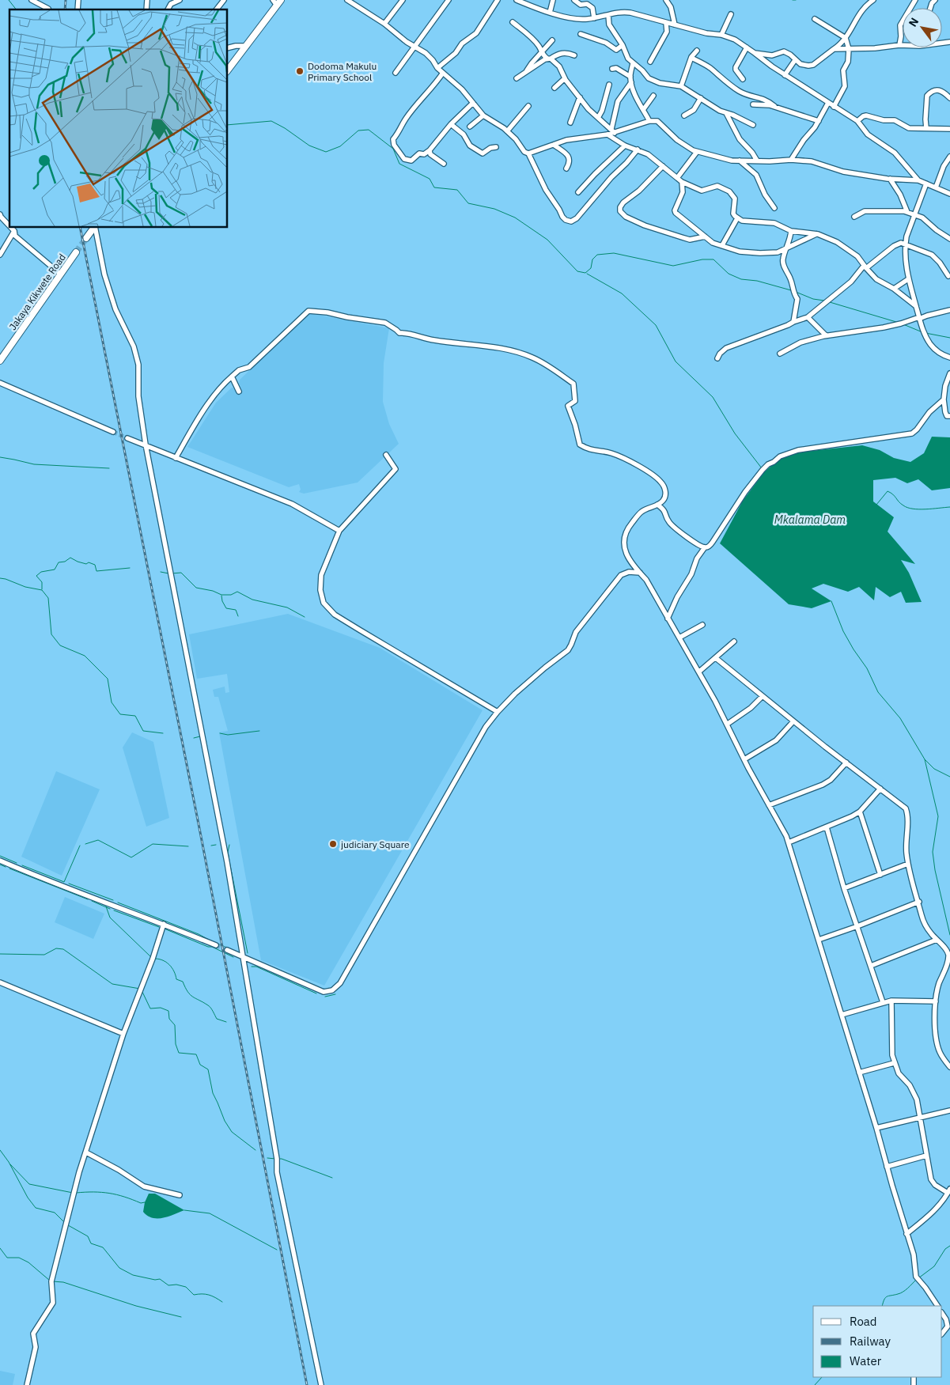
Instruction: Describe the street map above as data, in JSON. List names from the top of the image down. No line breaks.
{"streets":{"main road":["Jakaya Kikwete Road"]},"water":["Mkalama Dam"],"places":["Dodoma Makulu Primary School","judiciary Square"],"legend":["Road","Railway","Water"],"north":"top left"}
